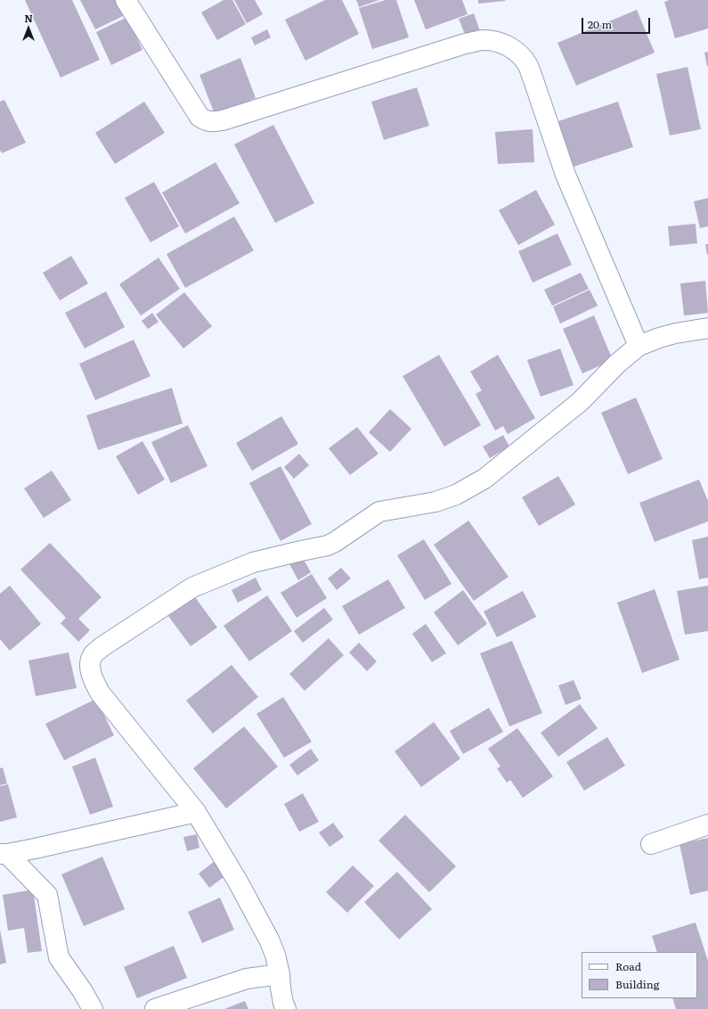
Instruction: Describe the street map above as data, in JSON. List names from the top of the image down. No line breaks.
{"legend":["Road","Building"],"scale_bar":"20 m","north":"top"}
